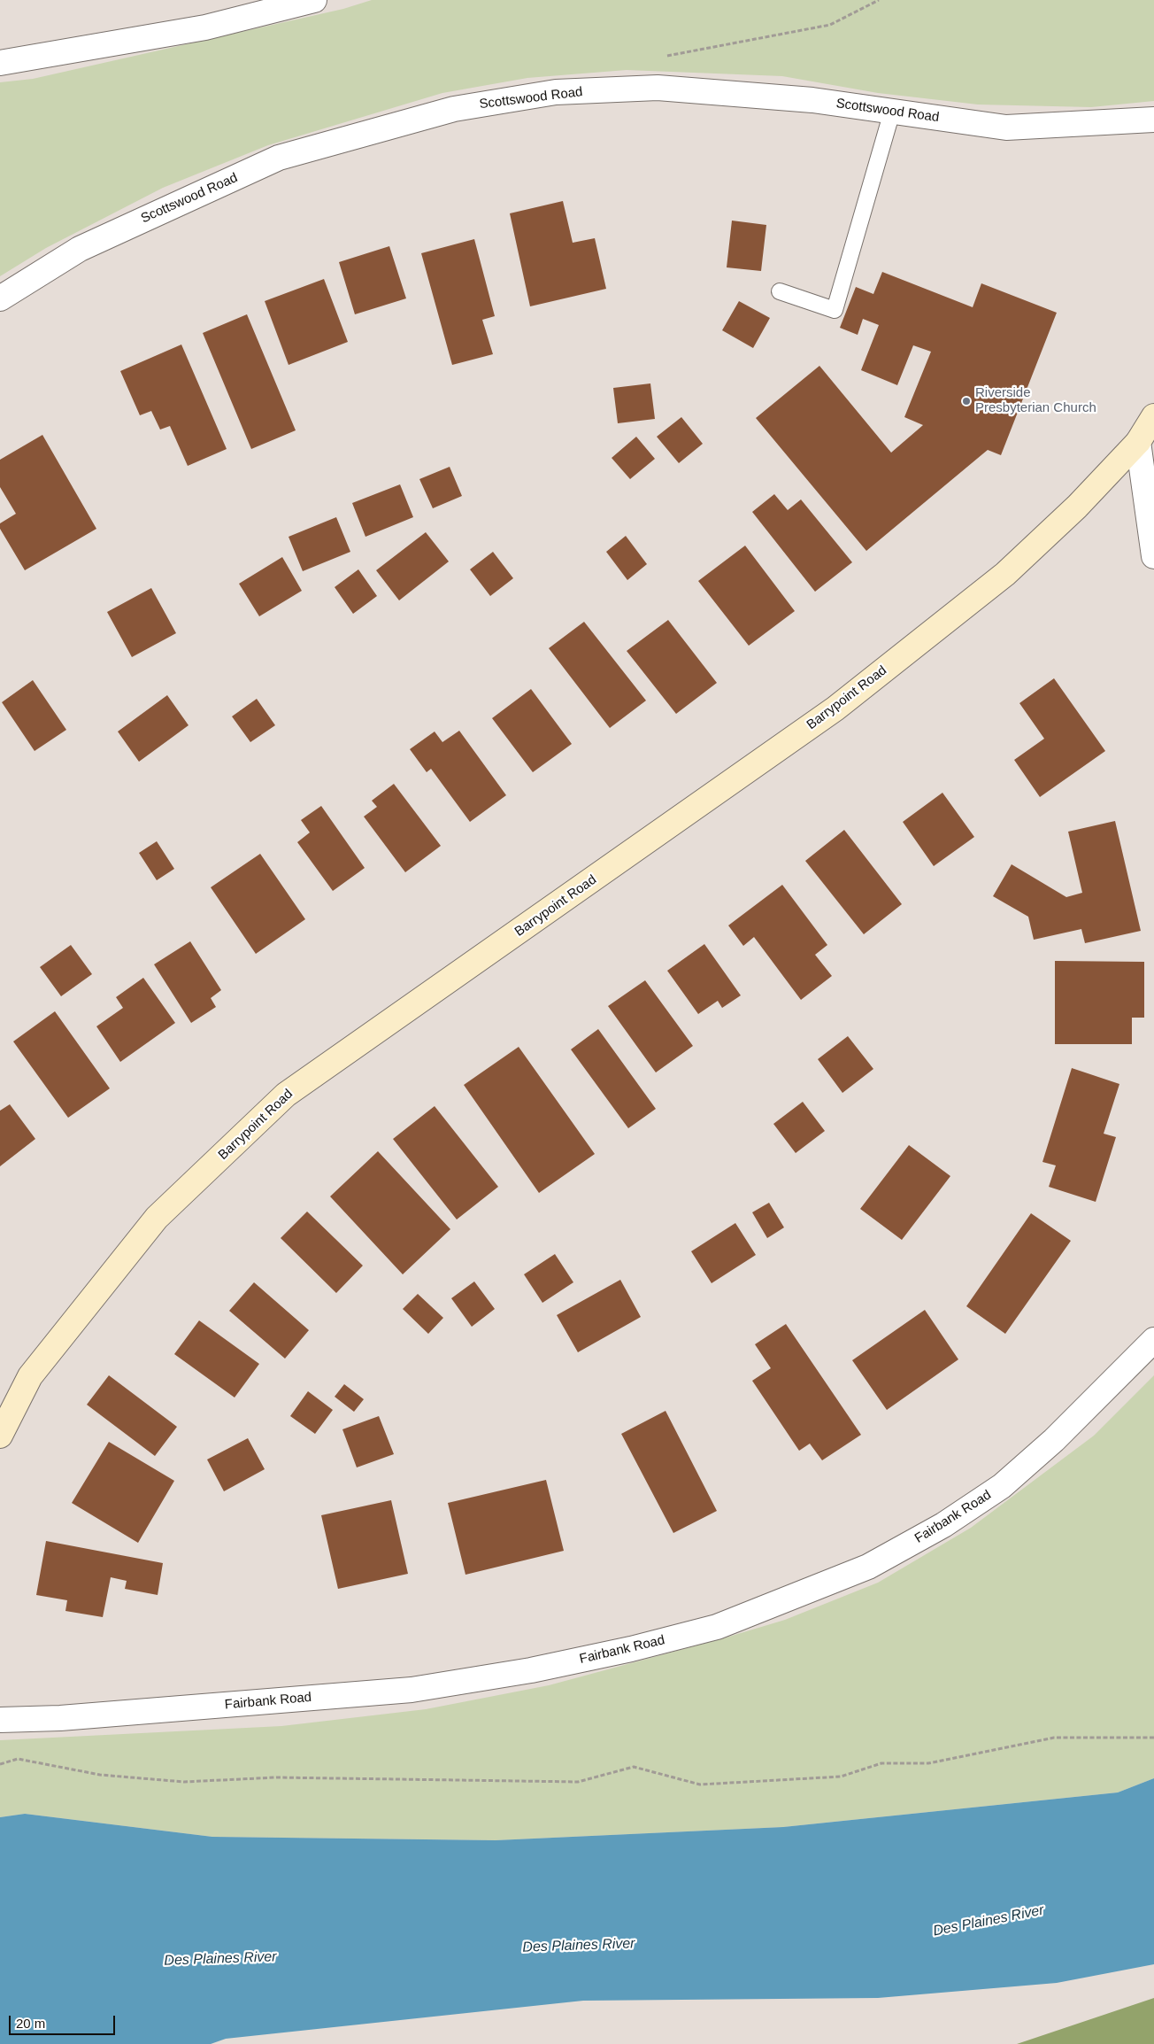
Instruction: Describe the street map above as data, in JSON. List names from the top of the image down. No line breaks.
{"streets":{"street":["Scottswood Road","Barrypoint Road","Fairbank Road"]},"water":["Des Plaines River"],"places":["Riverside Presbyterian Church"],"scale_bar":"20 m"}
